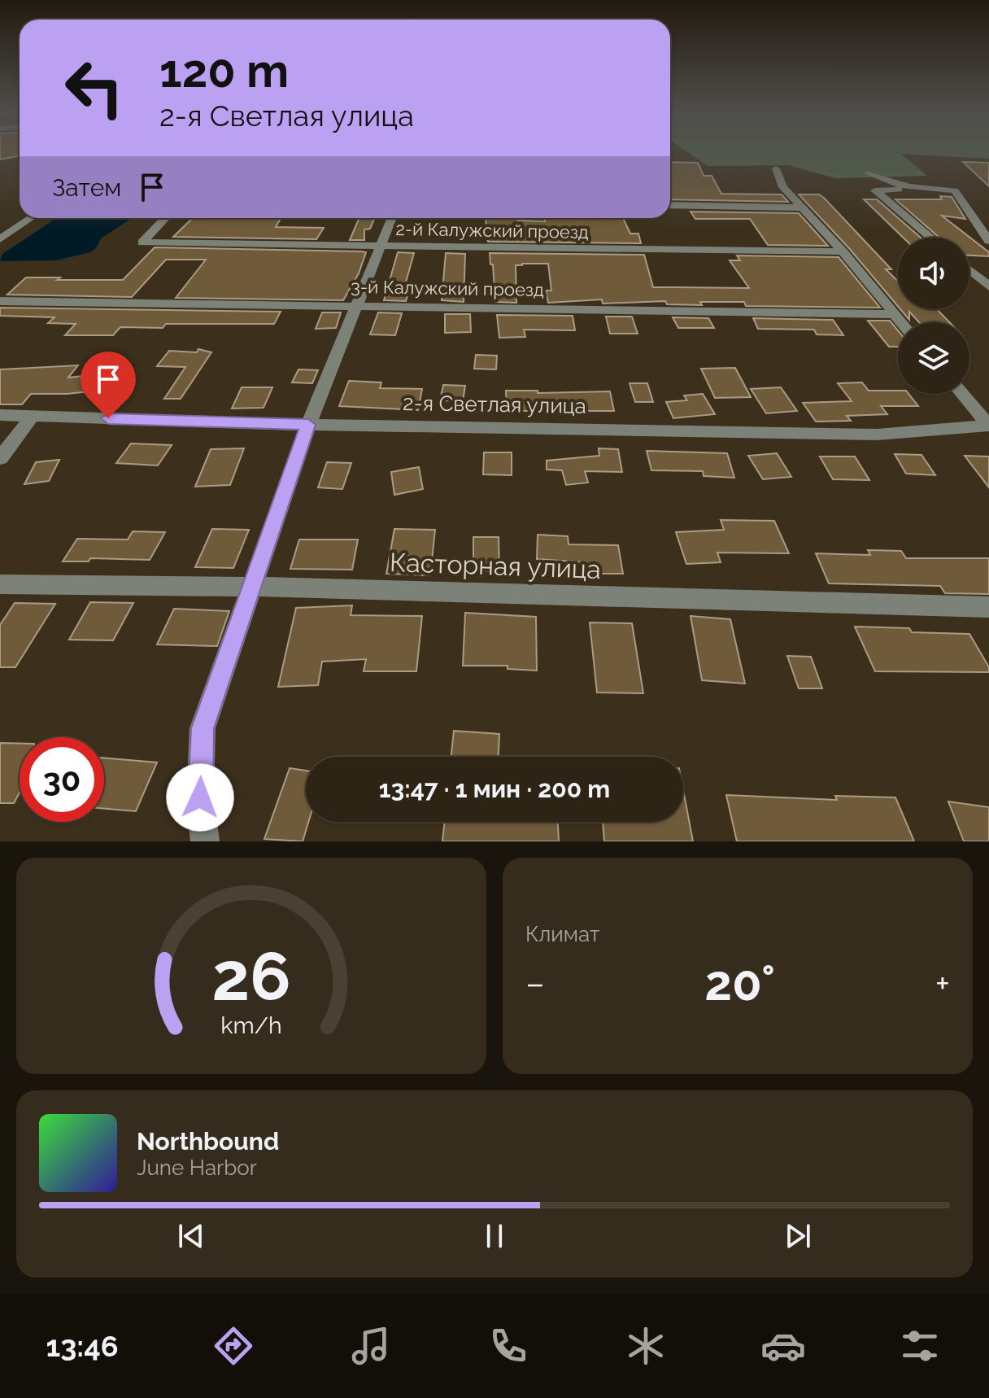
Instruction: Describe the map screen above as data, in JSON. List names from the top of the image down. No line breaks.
{"streets":{"street":["2-й Калужский проезд","3-й Калужский проезд","2-я Светлая улица","Касторная улица"]},"page":{"turn":["120 m","2-я Светлая улица"],"then":"Затем","limit":"30","trip":"13:47 · 1 мин · 200 m","tile":"Климат","heat":["−","20°","+"],"song":["Northbound","June Harbor"],"tabs":"13:46","gauge":["26","km/h"]}}
